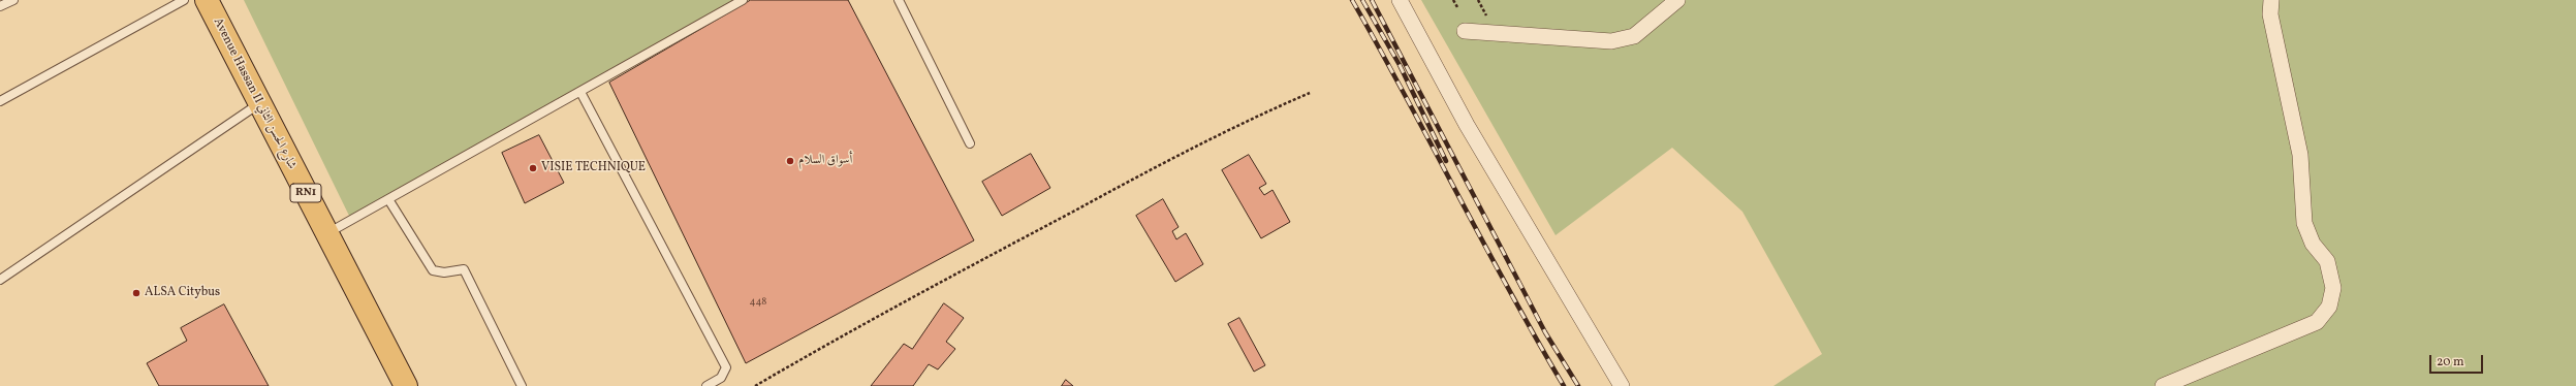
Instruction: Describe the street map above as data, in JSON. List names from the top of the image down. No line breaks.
{"streets":{"main road":["Avenue Hassan II شارع الحسن الثاني","RN1"]},"places":["أسواق السلام","VISIE TECHNIQUE","ALSA Citybus"],"house_numbers":["448"],"scale_bar":"20 m"}
